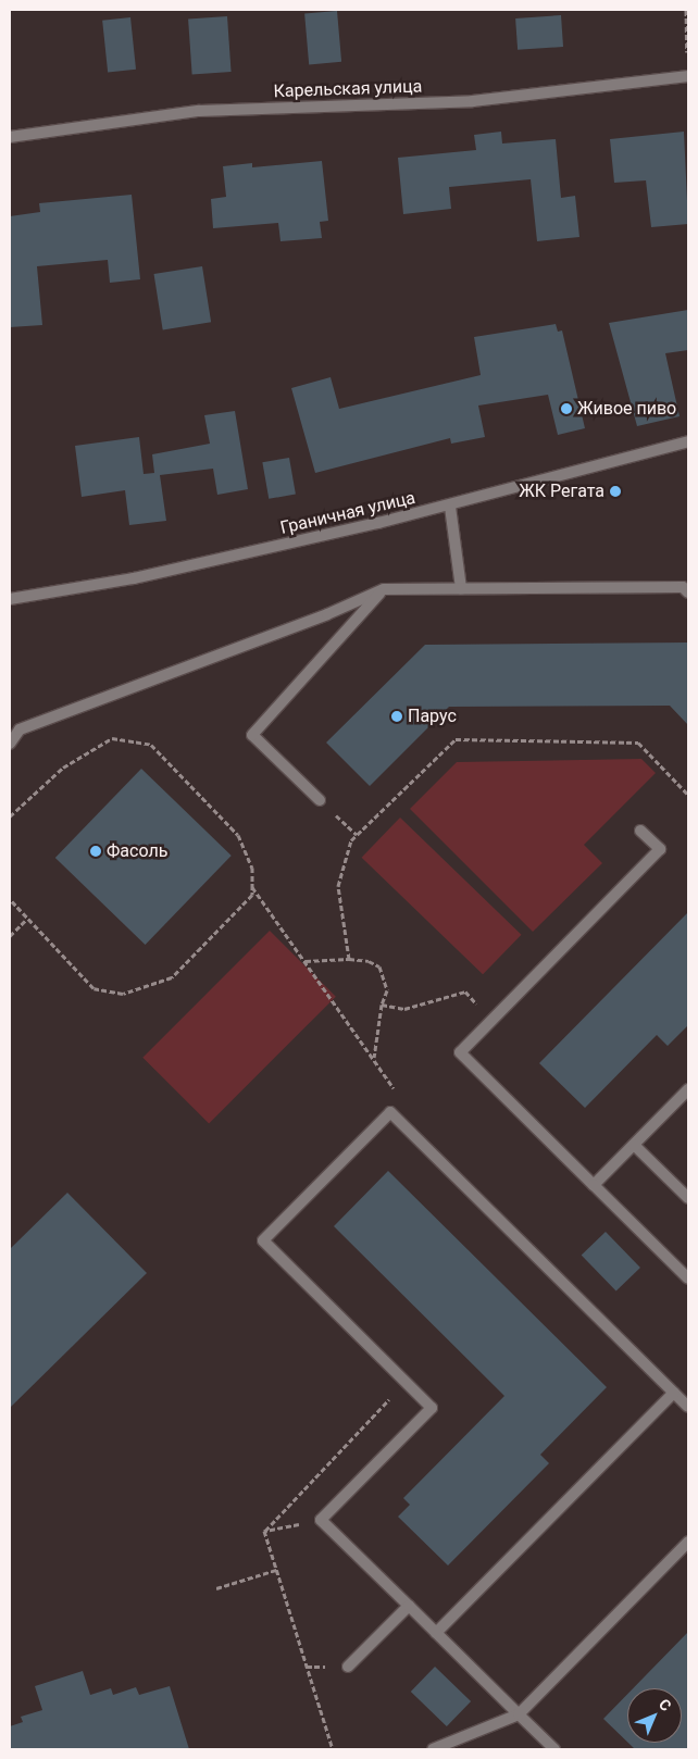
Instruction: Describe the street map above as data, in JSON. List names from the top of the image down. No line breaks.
{"streets":{"street":["Карельская улица","Граничная улица"]},"places":["Живое пиво","ЖК Регата","Парус","Фасоль"],"north":"top right"}
